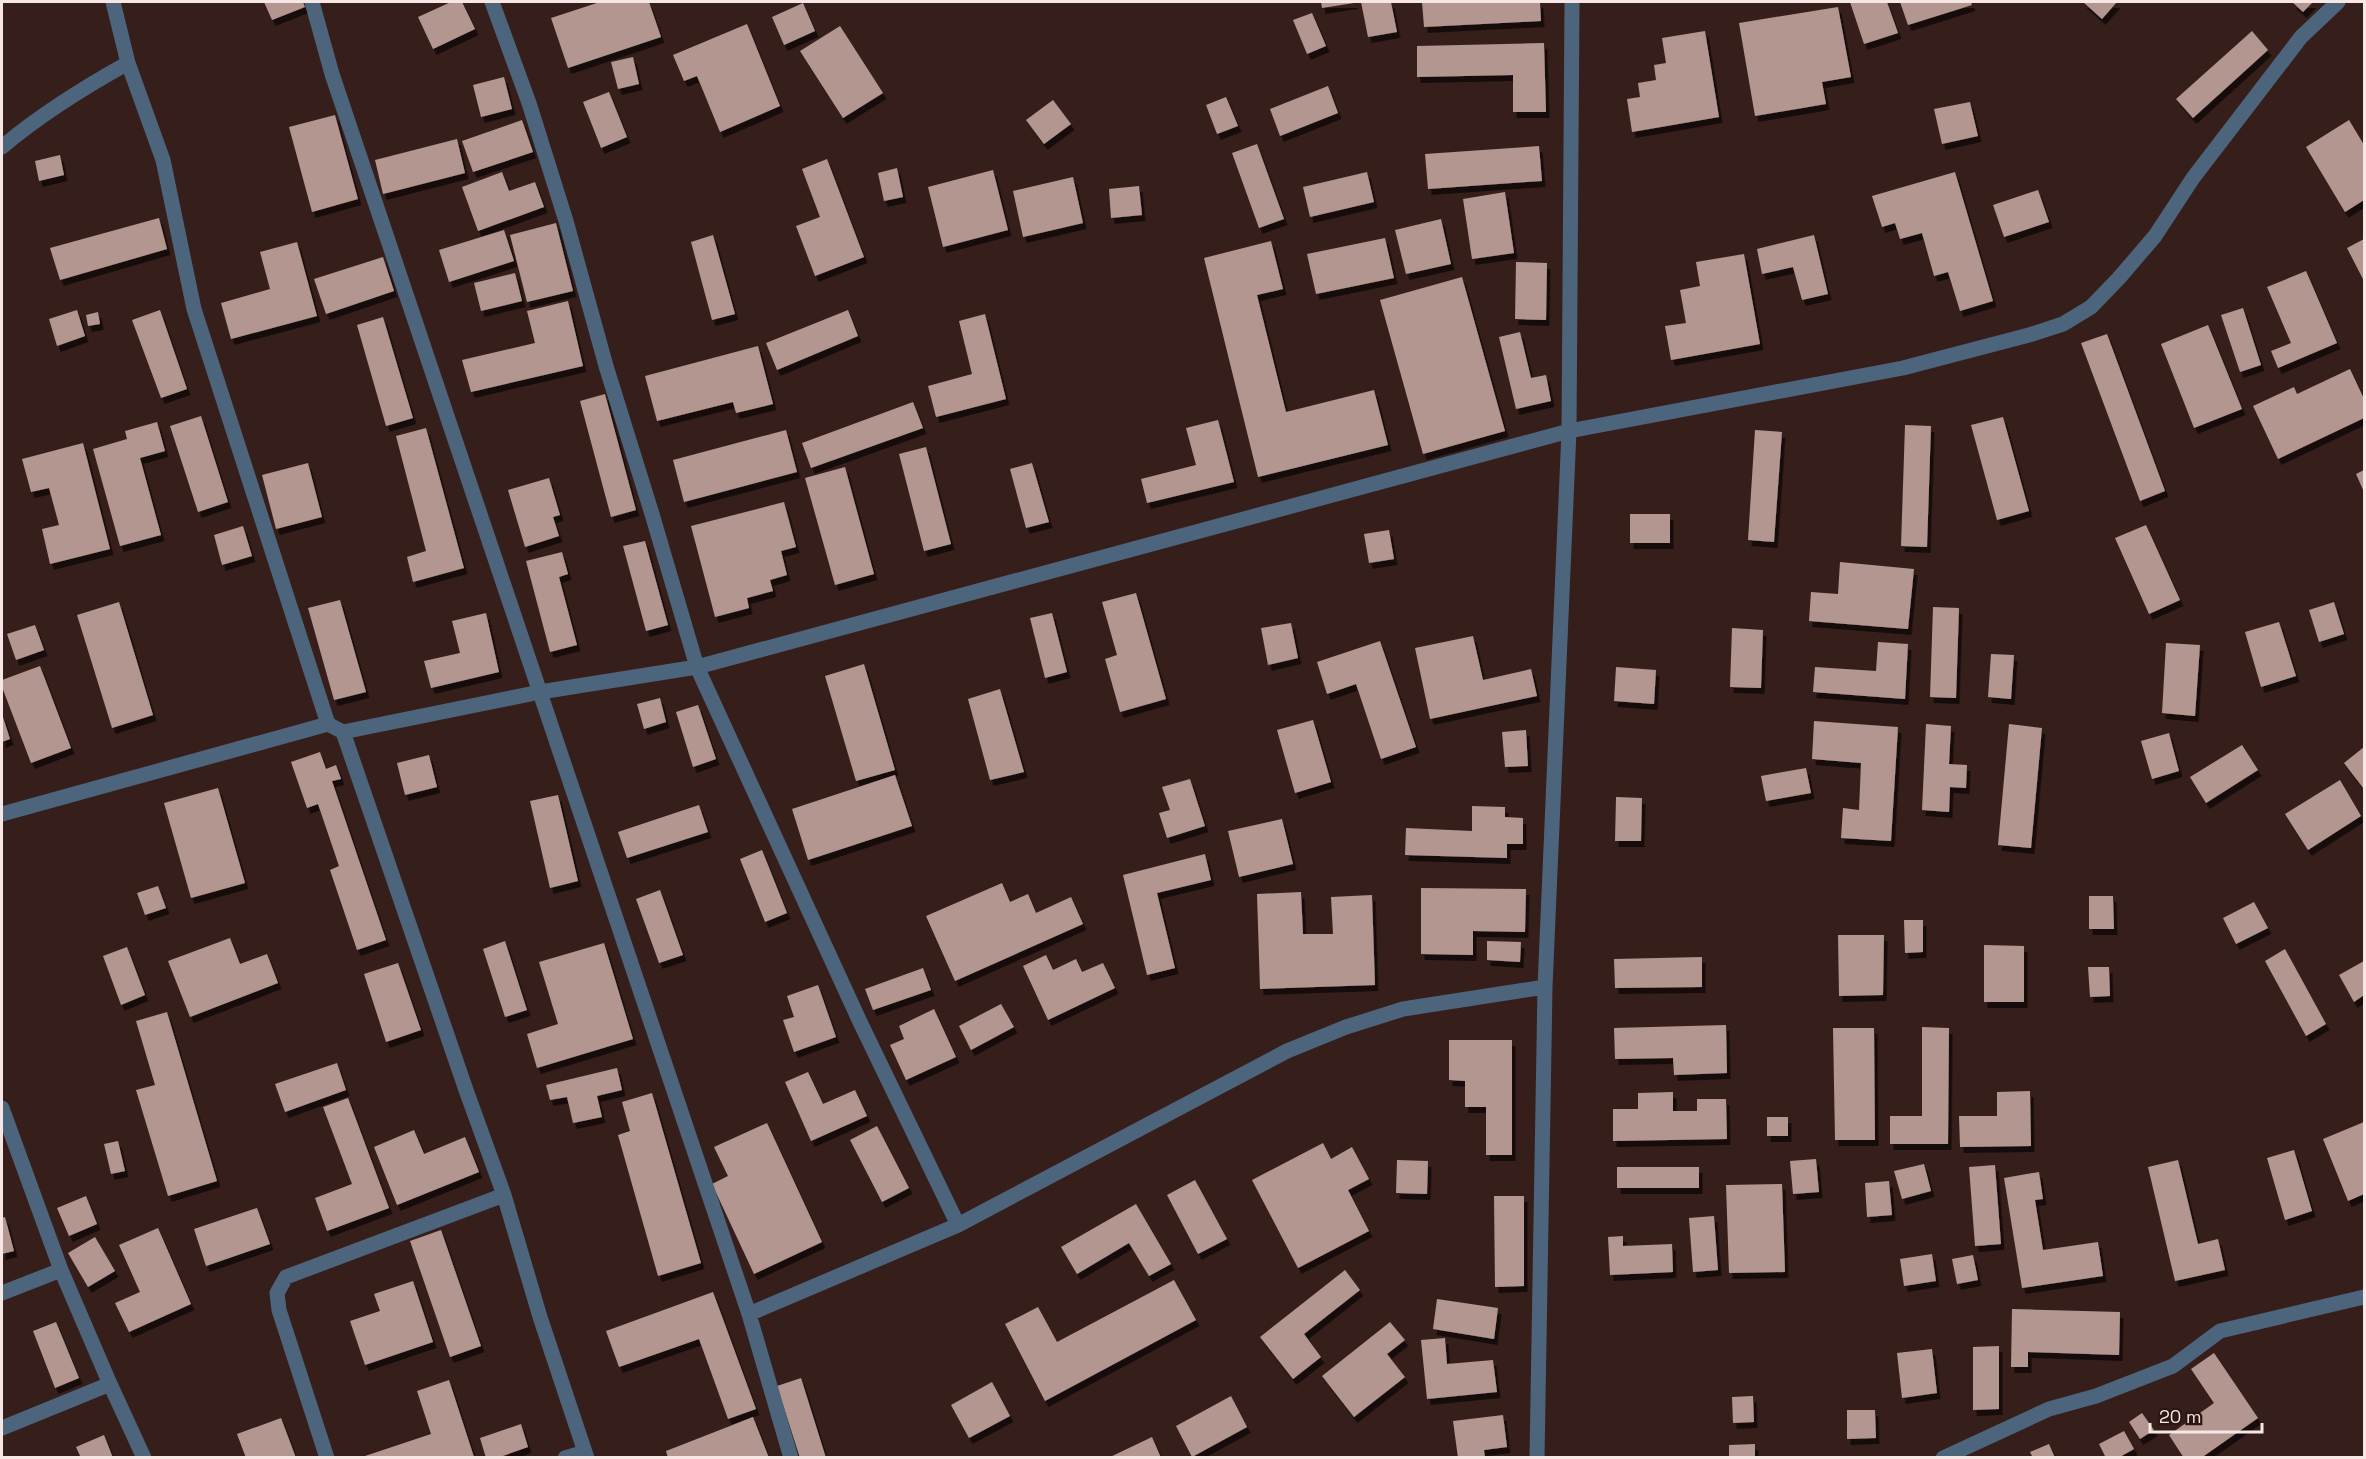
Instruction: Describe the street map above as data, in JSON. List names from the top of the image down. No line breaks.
{"scale_bar":"20 m"}
